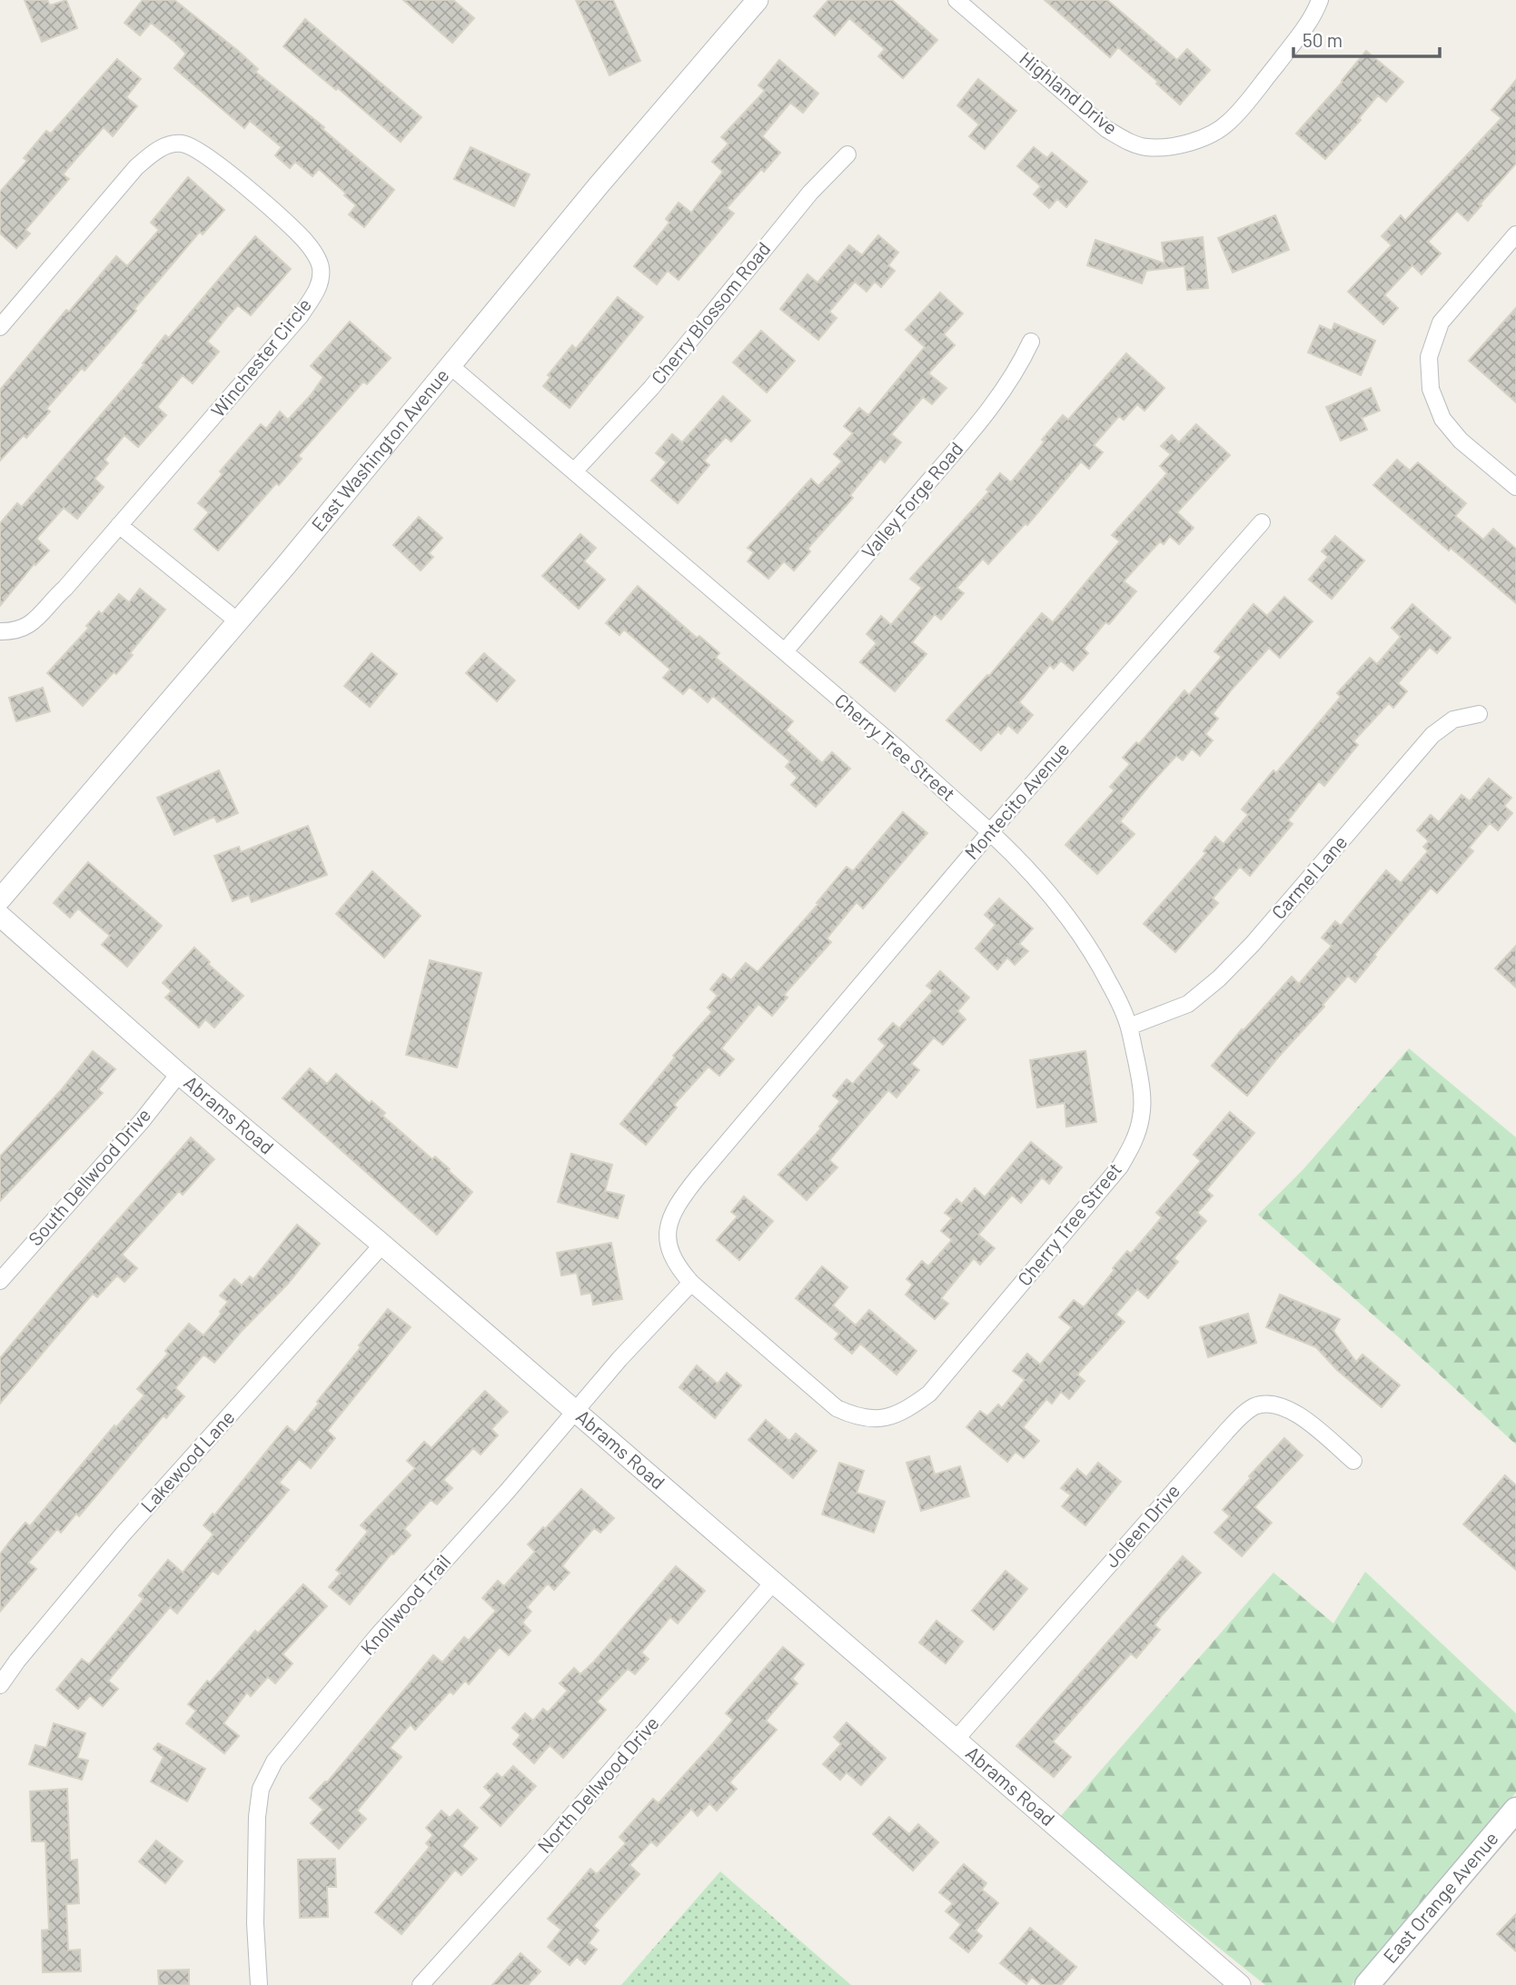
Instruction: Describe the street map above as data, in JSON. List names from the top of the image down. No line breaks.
{"streets":{"main road":["East Orange Avenue"],"street":["Highland Drive","Cherry Blossom Road","Winchester Circle","East Washington Avenue","Valley Forge Road","Cherry Tree Street","Montecito Avenue","Carmel Lane","Abrams Road","South Dellwood Drive","Lakewood Lane","Joleen Drive","Knollwood Trail","North Dellwood Drive"]},"crossings":[["Cherry Blossom Road","Cherry Tree Street"],["East Washington Avenue","Cherry Tree Street"],["Valley Forge Road","Cherry Tree Street"],["Cherry Tree Street","Montecito Avenue"],["Cherry Tree Street","Carmel Lane"],["Cherry Tree Street","Knollwood Trail"],["Abrams Road","South Dellwood Drive"],["Abrams Road","Lakewood Lane"],["Abrams Road","Joleen Drive"],["Abrams Road","Knollwood Trail"],["Abrams Road","North Dellwood Drive"]],"scale_bar":"50 m"}
